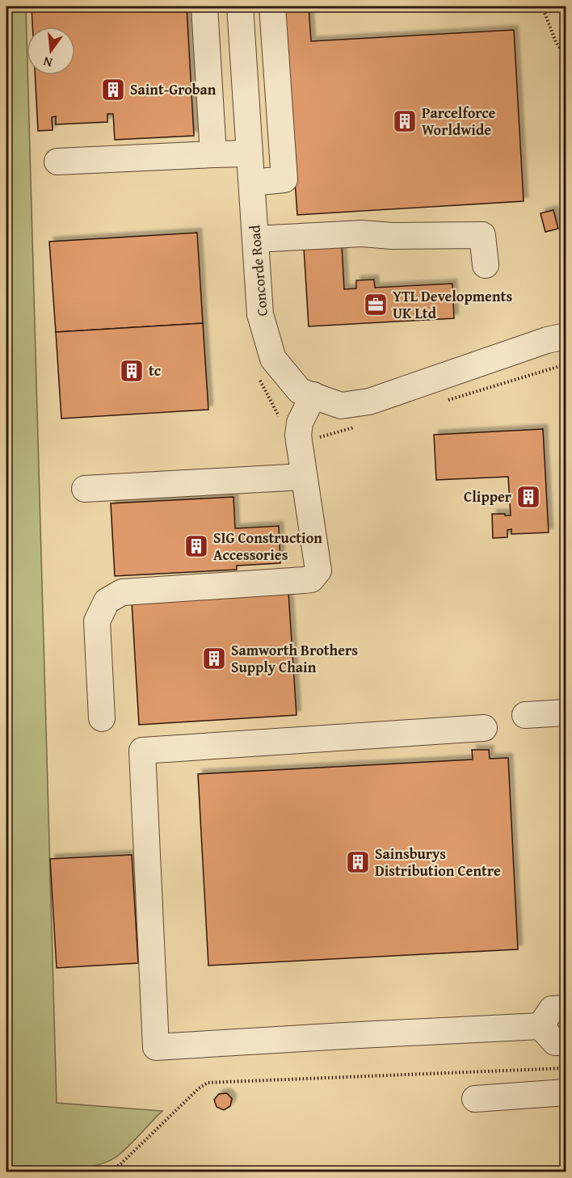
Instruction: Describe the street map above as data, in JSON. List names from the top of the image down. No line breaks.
{"streets":{"street":["Concorde Road"]},"places":{"building":["Saint-Groban","Parcelforce Worldwide","tc","Clipper","SIG Construction Accessories","Samworth Brothers Supply Chain","Sainsburys Distribution Centre"],"office":["YTL Developments UK Ltd"]},"north":"bottom"}
